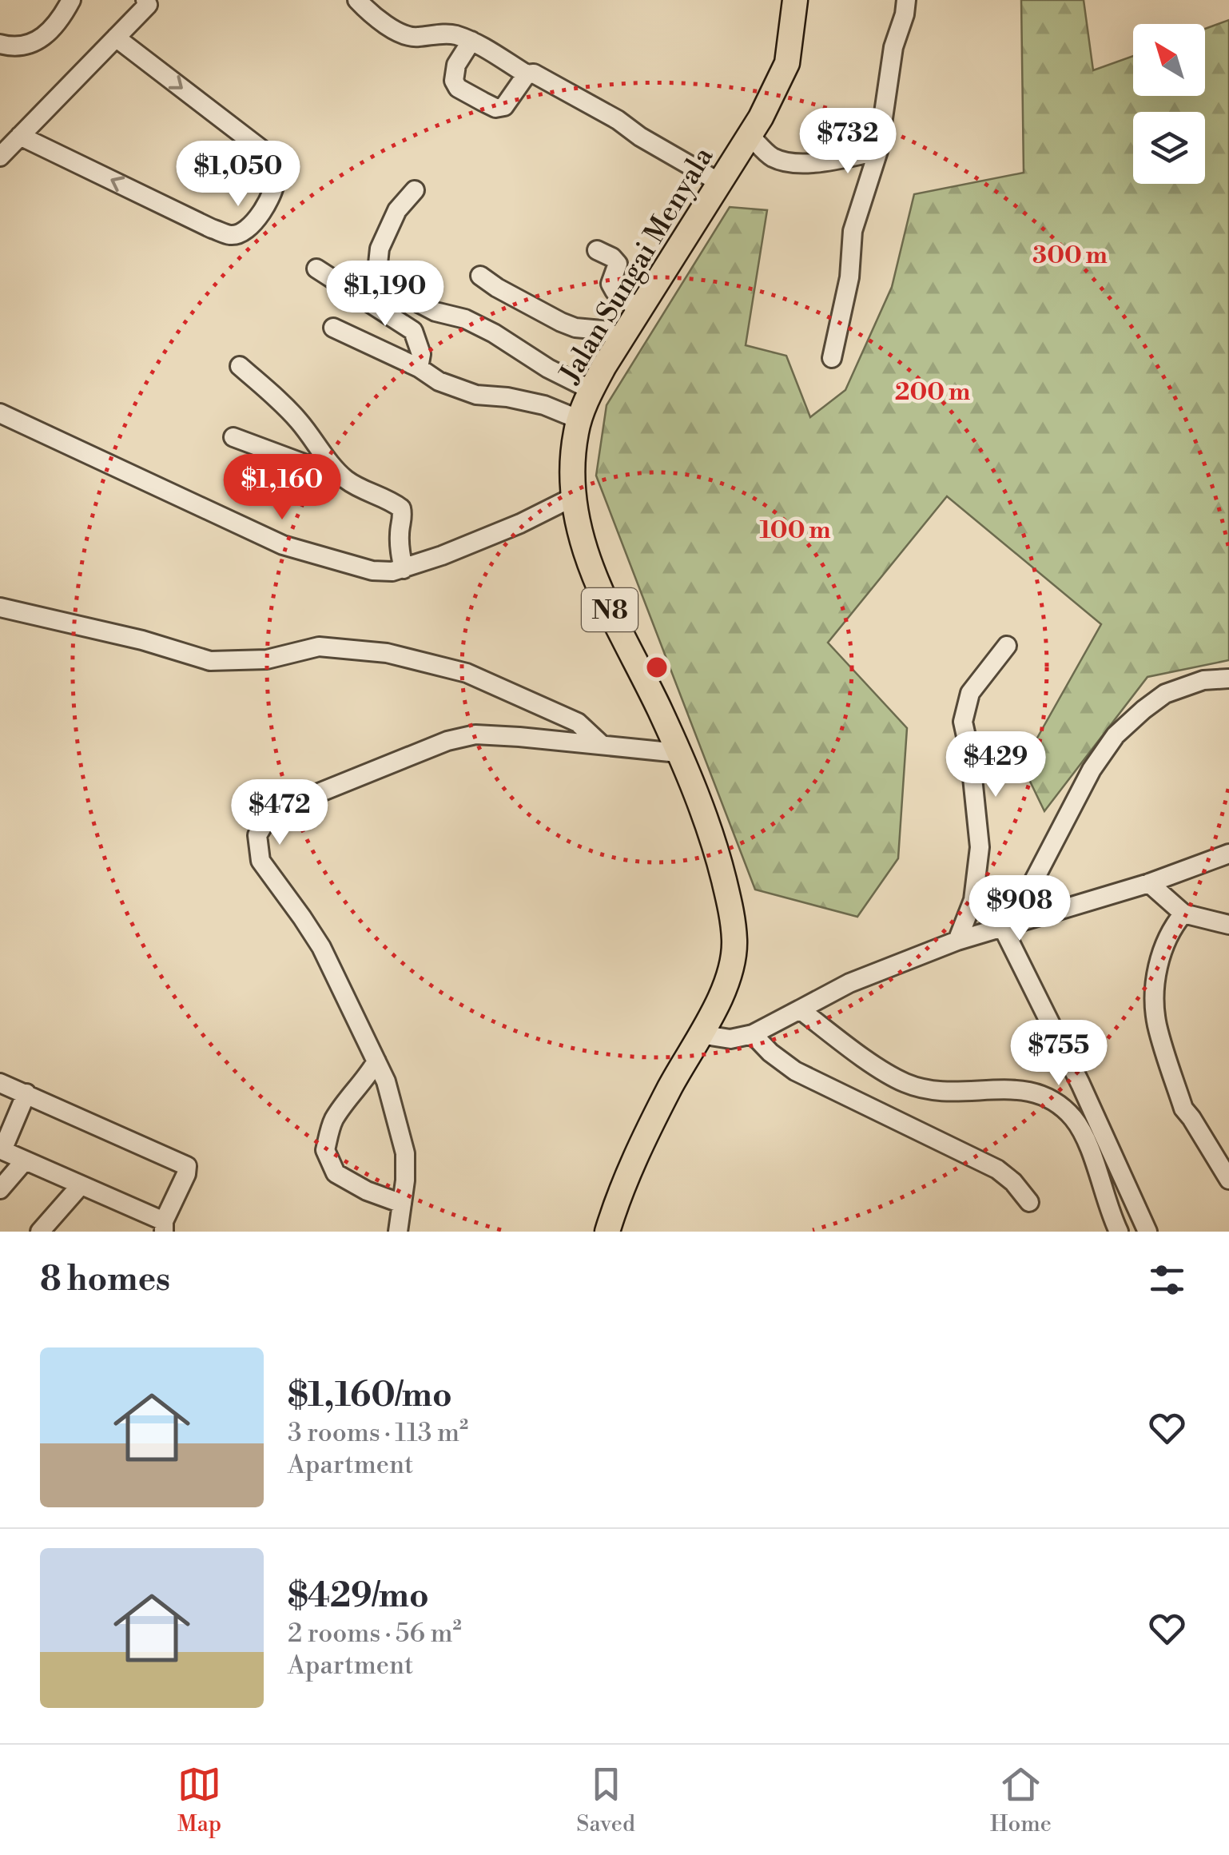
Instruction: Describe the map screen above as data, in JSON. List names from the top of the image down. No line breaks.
{"streets":{"main road":["Jalan Sungai Menyala","N8"]},"north":"top left","page":{"price":["$732","$1,050","$1,190","$1,160","$429","$472","$908","$755"],"heading":"8 homes","list":[{"name":"$1,160/mo","note":"3 rooms · 113 m² · Apartment"},{"name":"$429/mo","note":"2 rooms · 56 m² · Apartment"}],"tabs":["Map","Saved","Home"]},"rings":["300 m","200 m","100 m"]}
